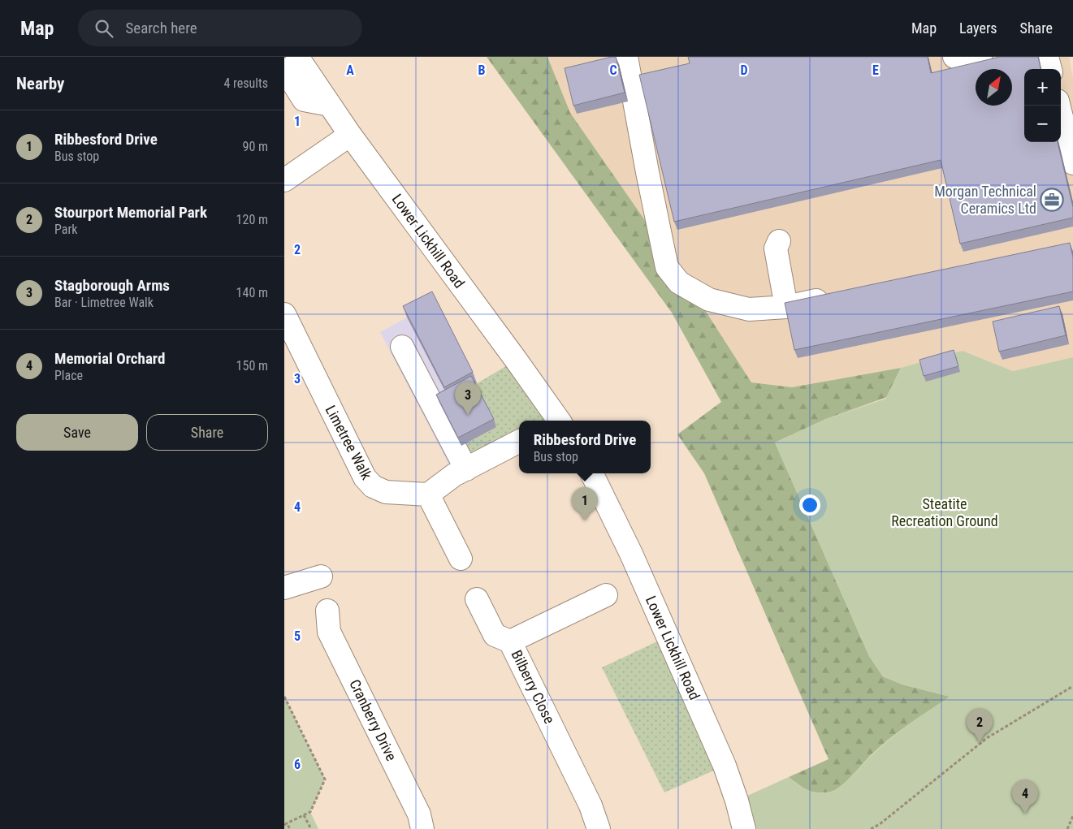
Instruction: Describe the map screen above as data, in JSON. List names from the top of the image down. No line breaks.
{"streets":{"street":["Lower Lickhill Road","Limetree Walk","Bilberry Close","Cranberry Drive"]},"parks":["Steatite Recreation Ground"],"places":{"office":["Morgan Technical Ceramics Ltd"]},"north":"top right","page":{"header":"Map","search":"Search here","nav":["Map","Layers","Share"],"heading":["Nearby","4 results"],"map_buttons":["+","−"],"list":[{"mark":"1","name":"Ribbesford Drive","note":"Bus stop","value":"90 m"},{"mark":"2","name":"Stourport Memorial Park","note":"Park","value":"120 m"},{"mark":"3","name":"Stagborough Arms","note":"Bar · Limetree Walk","value":"140 m"},{"mark":"4","name":"Memorial Orchard","note":"Place","value":"150 m"}],"pins":["3","1","2","4"],"buttons":["Save","Share"],"popup":["Ribbesford Drive","Bus stop"]},"grid":{"columns":["A","B","C","D","E"],"rows":["1","2","3","4","5","6"]}}
